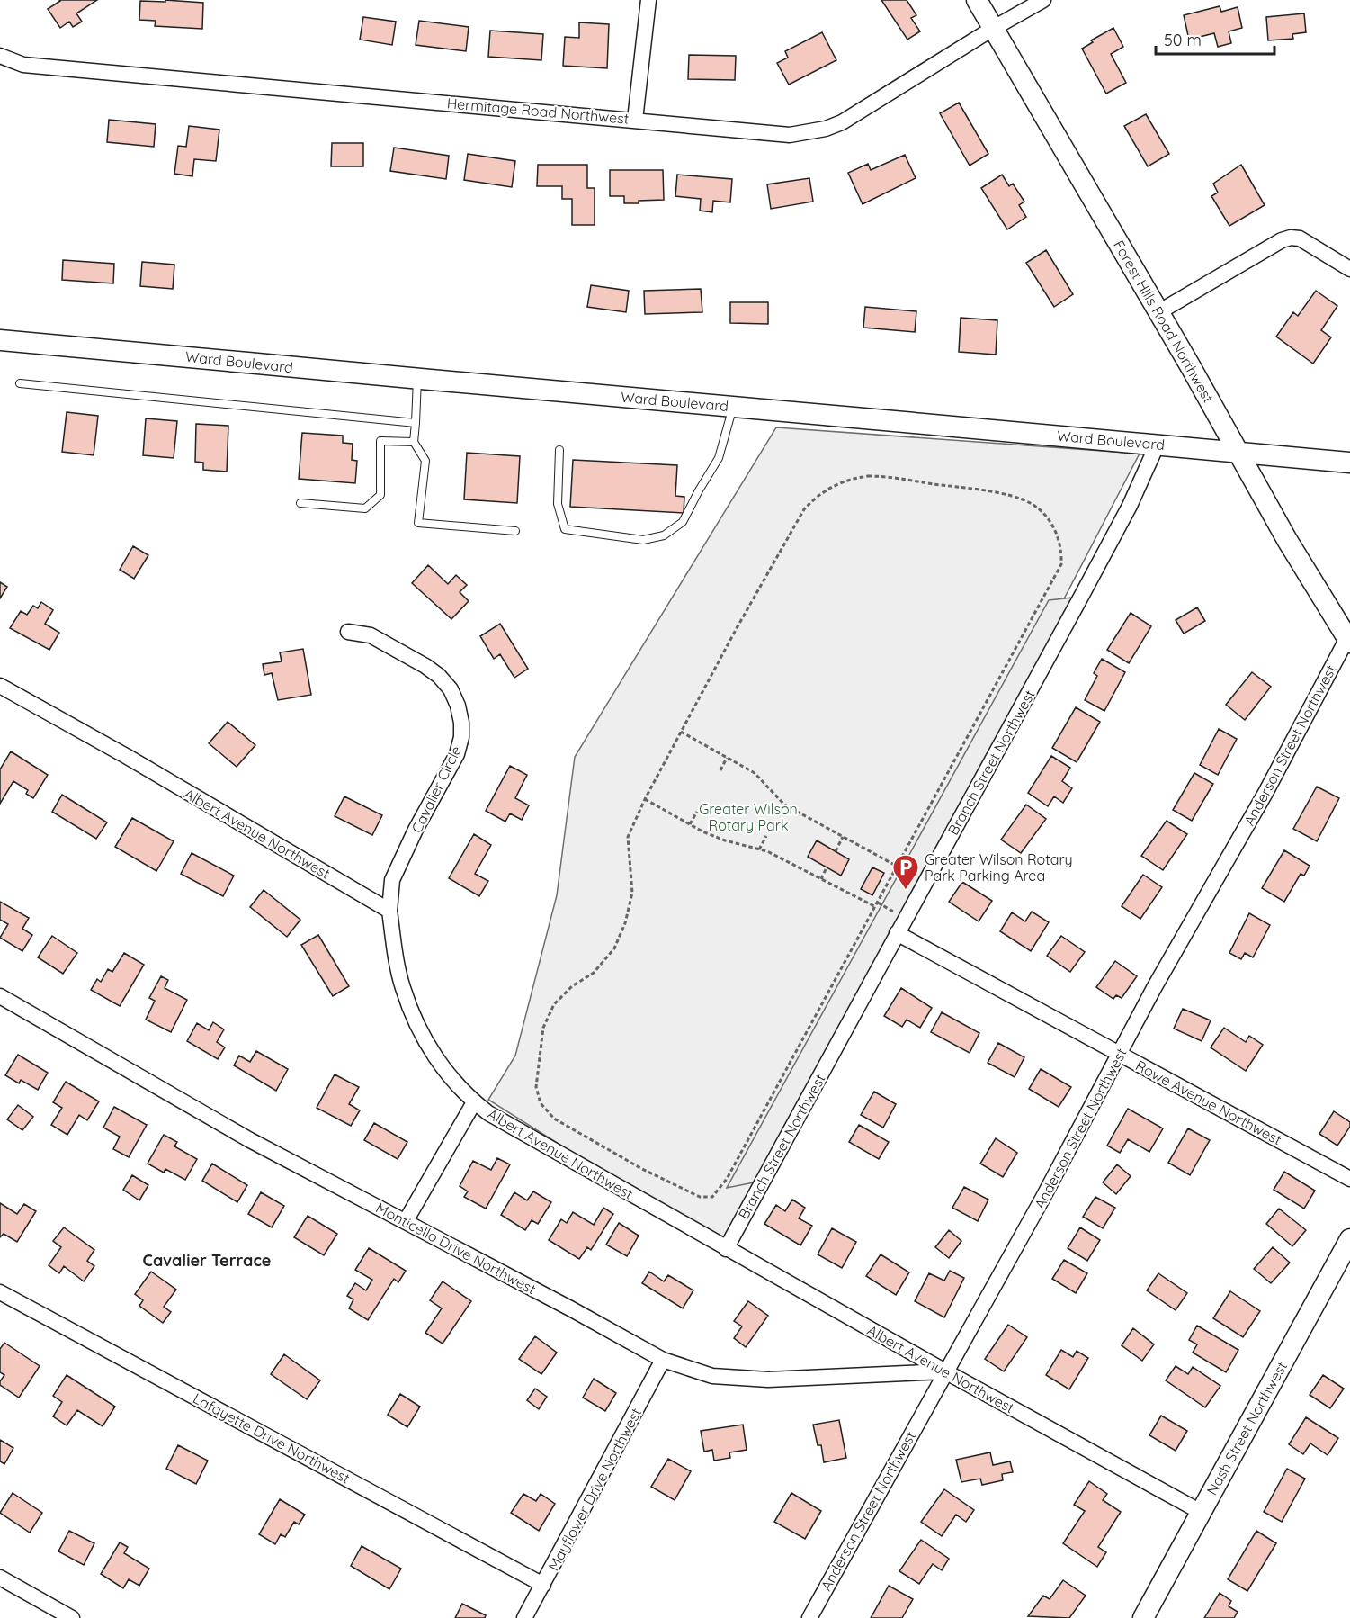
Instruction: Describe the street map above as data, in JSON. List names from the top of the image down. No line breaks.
{"streets":{"main road":["Forest Hills Road Northwest","Ward Boulevard","Nash Street Northwest"],"street":["Hermitage Road Northwest","Anderson Street Northwest","Branch Street Northwest","Cavalier Circle","Albert Avenue Northwest","Rowe Avenue Northwest","Monticello Drive Northwest","Lafayette Drive Northwest","Mayflower Drive Northwest"]},"crossings":[["Hermitage Road Northwest","Forest Hills Road Northwest"],["Forest Hills Road Northwest","Ward Boulevard"],["Forest Hills Road Northwest","Anderson Street Northwest"],["Ward Boulevard","Branch Street Northwest"],["Anderson Street Northwest","Albert Avenue Northwest"],["Anderson Street Northwest","Rowe Avenue Northwest"],["Anderson Street Northwest","Monticello Drive Northwest"],["Branch Street Northwest","Albert Avenue Northwest"],["Branch Street Northwest","Rowe Avenue Northwest"],["Cavalier Circle","Albert Avenue Northwest"],["Albert Avenue Northwest","Monticello Drive Northwest"],["Albert Avenue Northwest","Nash Street Northwest"],["Monticello Drive Northwest","Mayflower Drive Northwest"],["Lafayette Drive Northwest","Mayflower Drive Northwest"]],"districts":["Cavalier Terrace"],"parks":["Greater Wilson Rotary Park"],"places":{"parking":["Greater Wilson Rotary Park Parking Area"]},"scale_bar":"50 m"}
